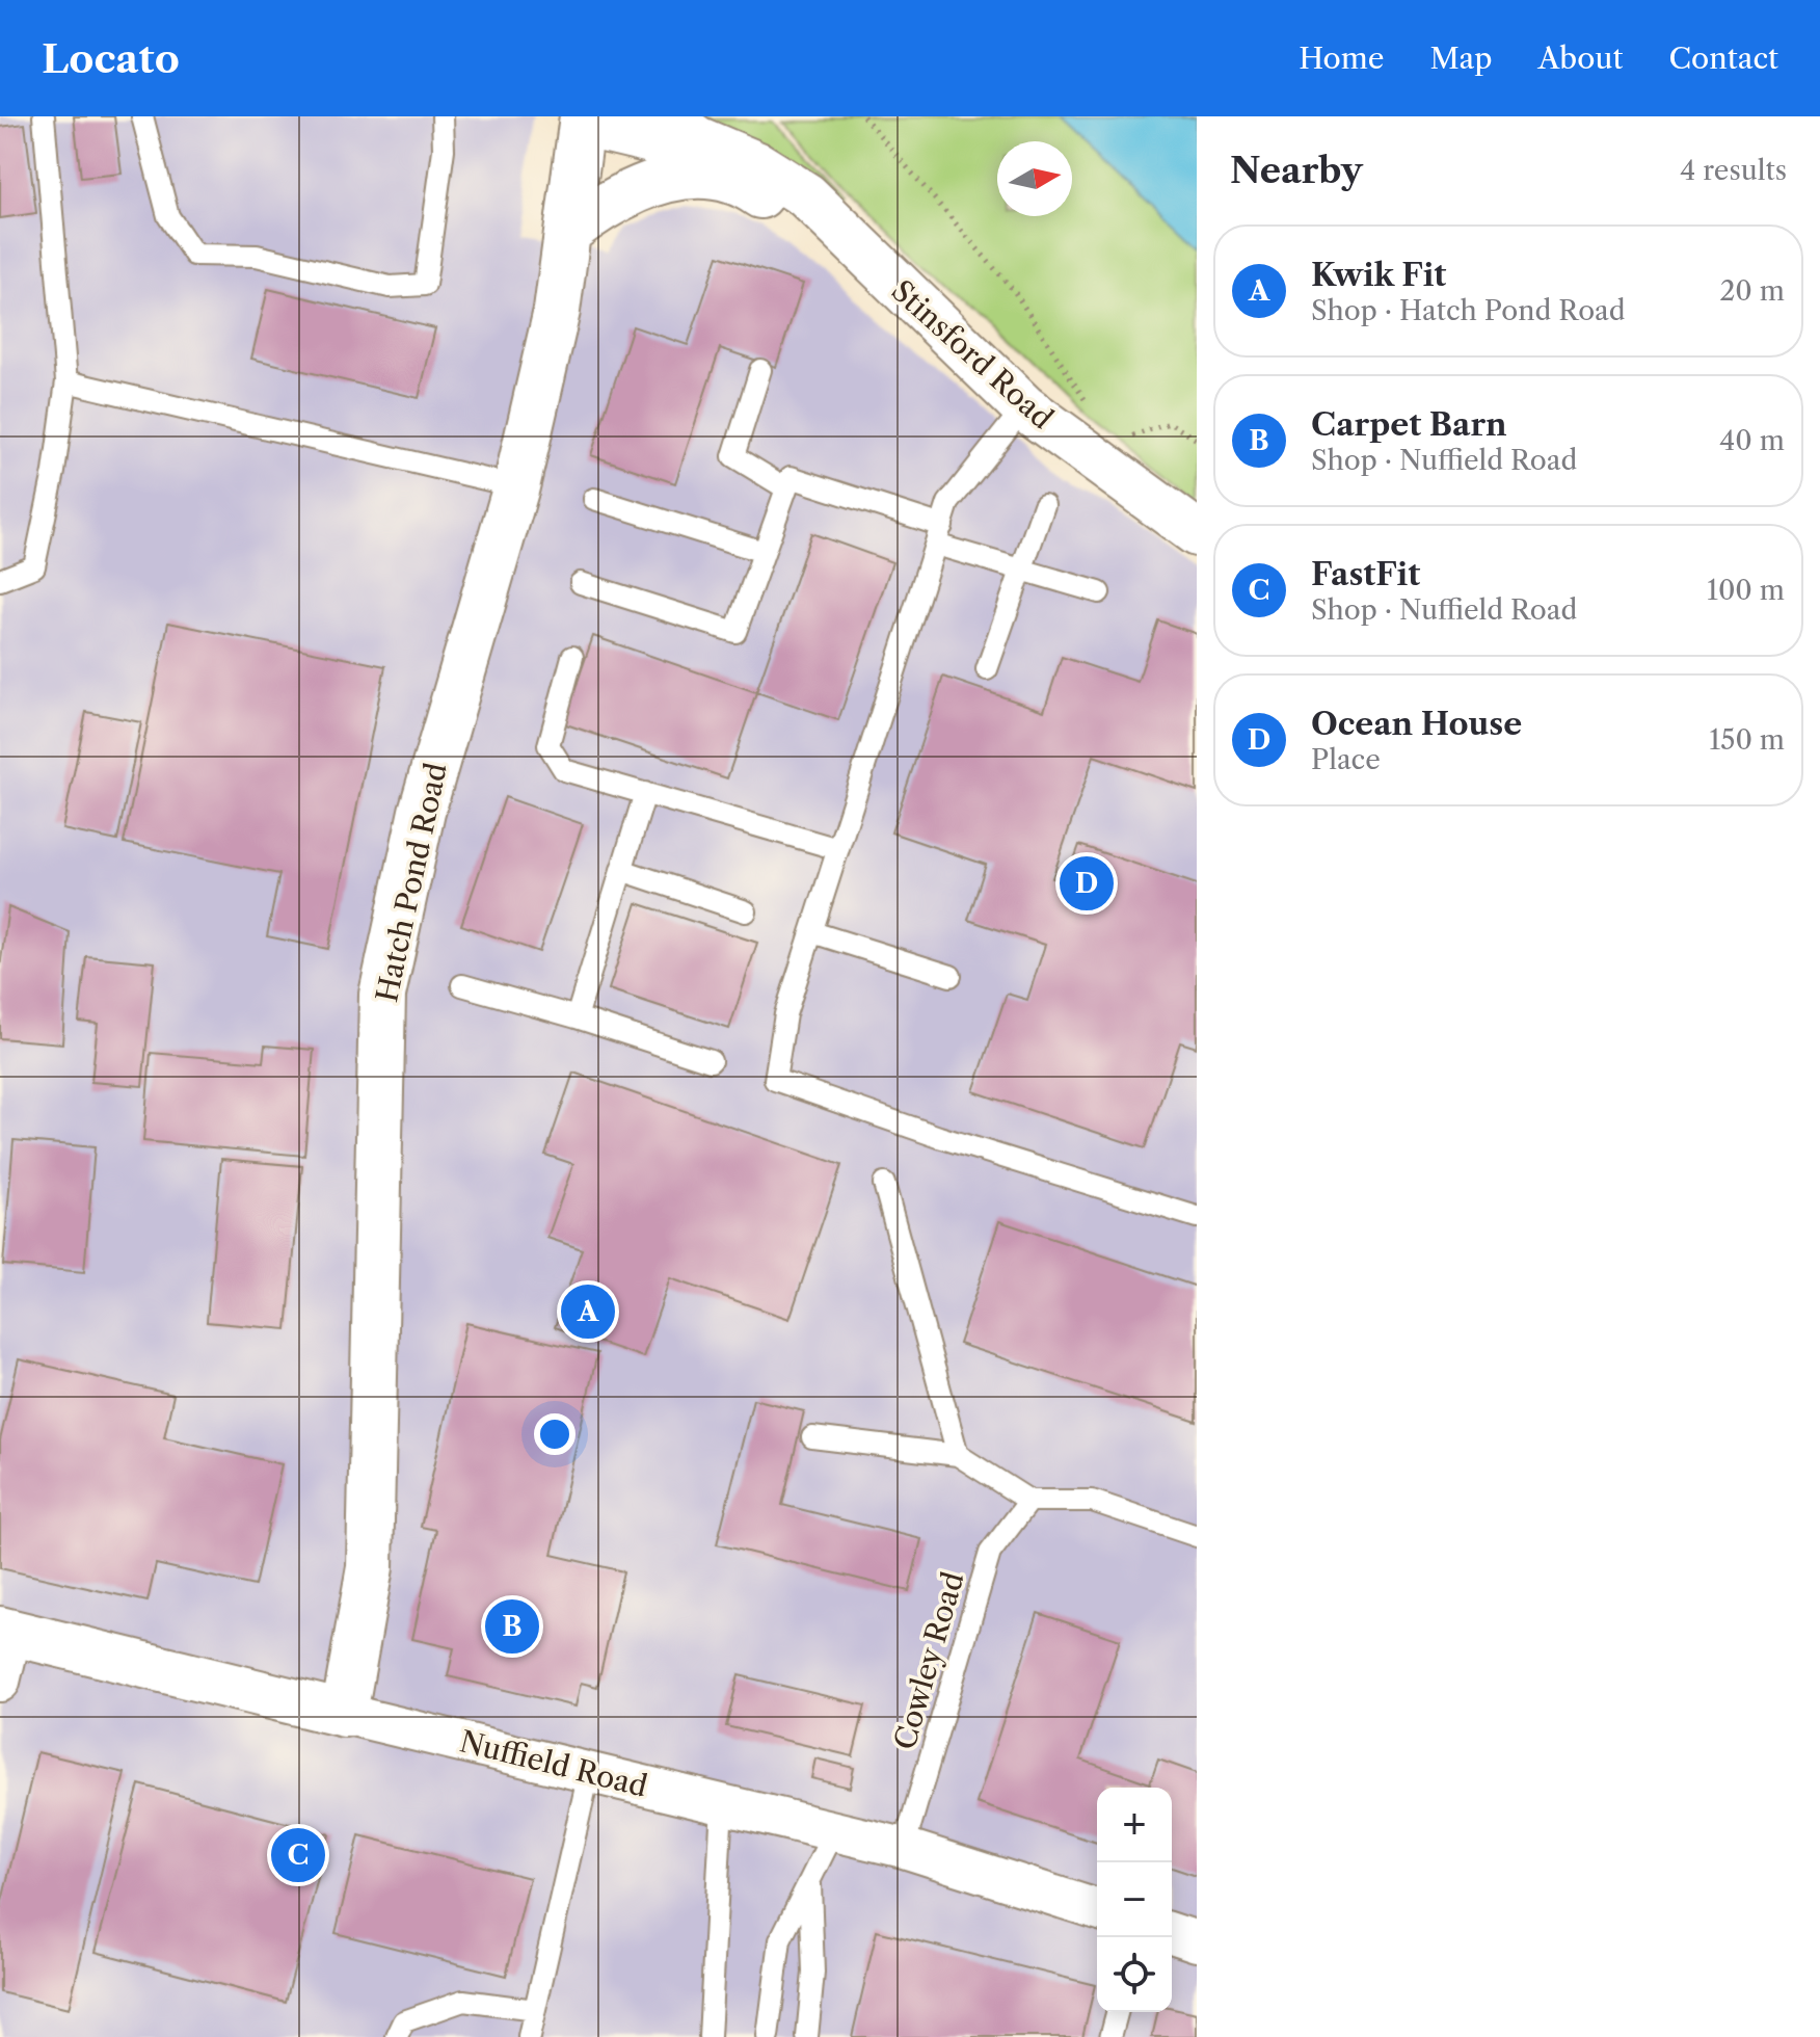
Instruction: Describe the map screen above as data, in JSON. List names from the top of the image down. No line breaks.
{"streets":{"street":["Stinsford Road","Hatch Pond Road","Nuffield Road"],"lane":["Cowley Road"]},"crossings":[["Stinsford Road","Hatch Pond Road"],["Hatch Pond Road","Nuffield Road"],["Cowley Road","Nuffield Road"]],"north":"right","page":{"header":"Locato","nav":["Home","Map","About","Contact"],"heading":["Nearby","4 results"],"list":[{"mark":"A","name":"Kwik Fit","note":"Shop · Hatch Pond Road","value":"20 m"},{"mark":"B","name":"Carpet Barn","note":"Shop · Nuffield Road","value":"40 m"},{"mark":"C","name":"FastFit","note":"Shop · Nuffield Road","value":"100 m"},{"mark":"D","name":"Ocean House","note":"Place","value":"150 m"}],"pins":["D","A","B","C"],"map_buttons":["+","−"]}}
